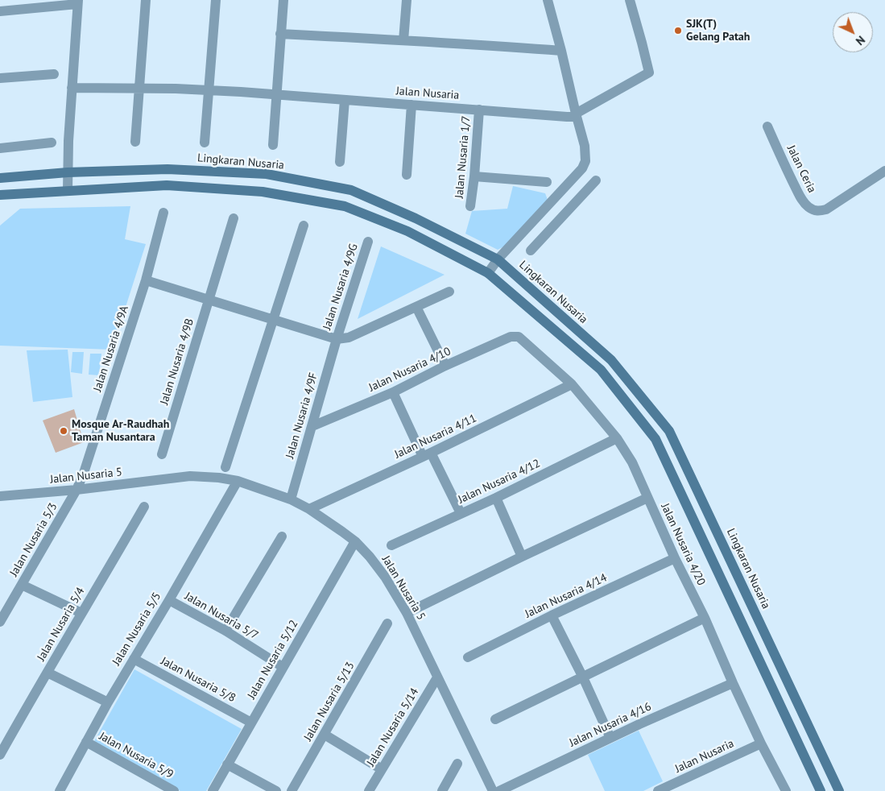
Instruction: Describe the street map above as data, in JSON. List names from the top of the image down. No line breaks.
{"streets":{"main road":["Lingkaran Nusaria"],"street":["Jalan Nusaria","Jalan Nusaria 1/7","Jalan Ceria","Jalan Nusaria 4/9G","Jalan Nusaria 4/9A","Jalan Nusaria 4/9B","Jalan Nusaria 4/10","Jalan Nusaria 4/9F","Jalan Nusaria 4/11","Jalan Nusaria 5","Jalan Nusaria 4/12","Jalan Nusaria 5/3","Jalan Nusaria 4/20","Jalan Nusaria 4/14","Jalan Nusaria 5/7","Jalan Nusaria 5/4","Jalan Nusaria 5/5","Jalan Nusaria 5/12","Jalan Nusaria 5/8","Jalan Nusaria 5/13","Jalan Nusaria 4/16","Jalan Nusaria 5/14","Jalan Nusaria 5/9"]},"crossings":[["Jalan Nusaria","Jalan Nusaria 1/7"],["Jalan Nusaria","Jalan Nusaria 4/20"],["Jalan Nusaria 4/9G","Jalan Nusaria 4/9F"],["Jalan Nusaria 4/9A","Jalan Nusaria 5"],["Jalan Nusaria 4/9A","Jalan Nusaria 5/3"],["Jalan Nusaria 4/10","Jalan Nusaria 4/9F"],["Jalan Nusaria 4/10","Jalan Nusaria 4/20"],["Jalan Nusaria 4/9F","Jalan Nusaria 5"],["Jalan Nusaria 4/11","Jalan Nusaria 5"],["Jalan Nusaria 4/11","Jalan Nusaria 4/20"],["Jalan Nusaria 5","Jalan Nusaria 5/3"],["Jalan Nusaria 5","Jalan Nusaria 5/5"],["Jalan Nusaria 5","Jalan Nusaria 5/12"],["Jalan Nusaria 5","Jalan Nusaria 5/14"],["Jalan Nusaria 4/12","Jalan Nusaria 4/20"],["Jalan Nusaria 4/20","Jalan Nusaria 4/14"],["Jalan Nusaria 4/20","Jalan Nusaria 4/16"],["Jalan Nusaria 5/7","Jalan Nusaria 5/5"],["Jalan Nusaria 5/7","Jalan Nusaria 5/12"],["Jalan Nusaria 5/5","Jalan Nusaria 5/8"],["Jalan Nusaria 5/5","Jalan Nusaria 5/9"],["Jalan Nusaria 5/12","Jalan Nusaria 5/8"]],"places":["SJK(T) Gelang Patah","Mosque Ar-Raudhah Taman Nusantara"],"north":"bottom right"}
